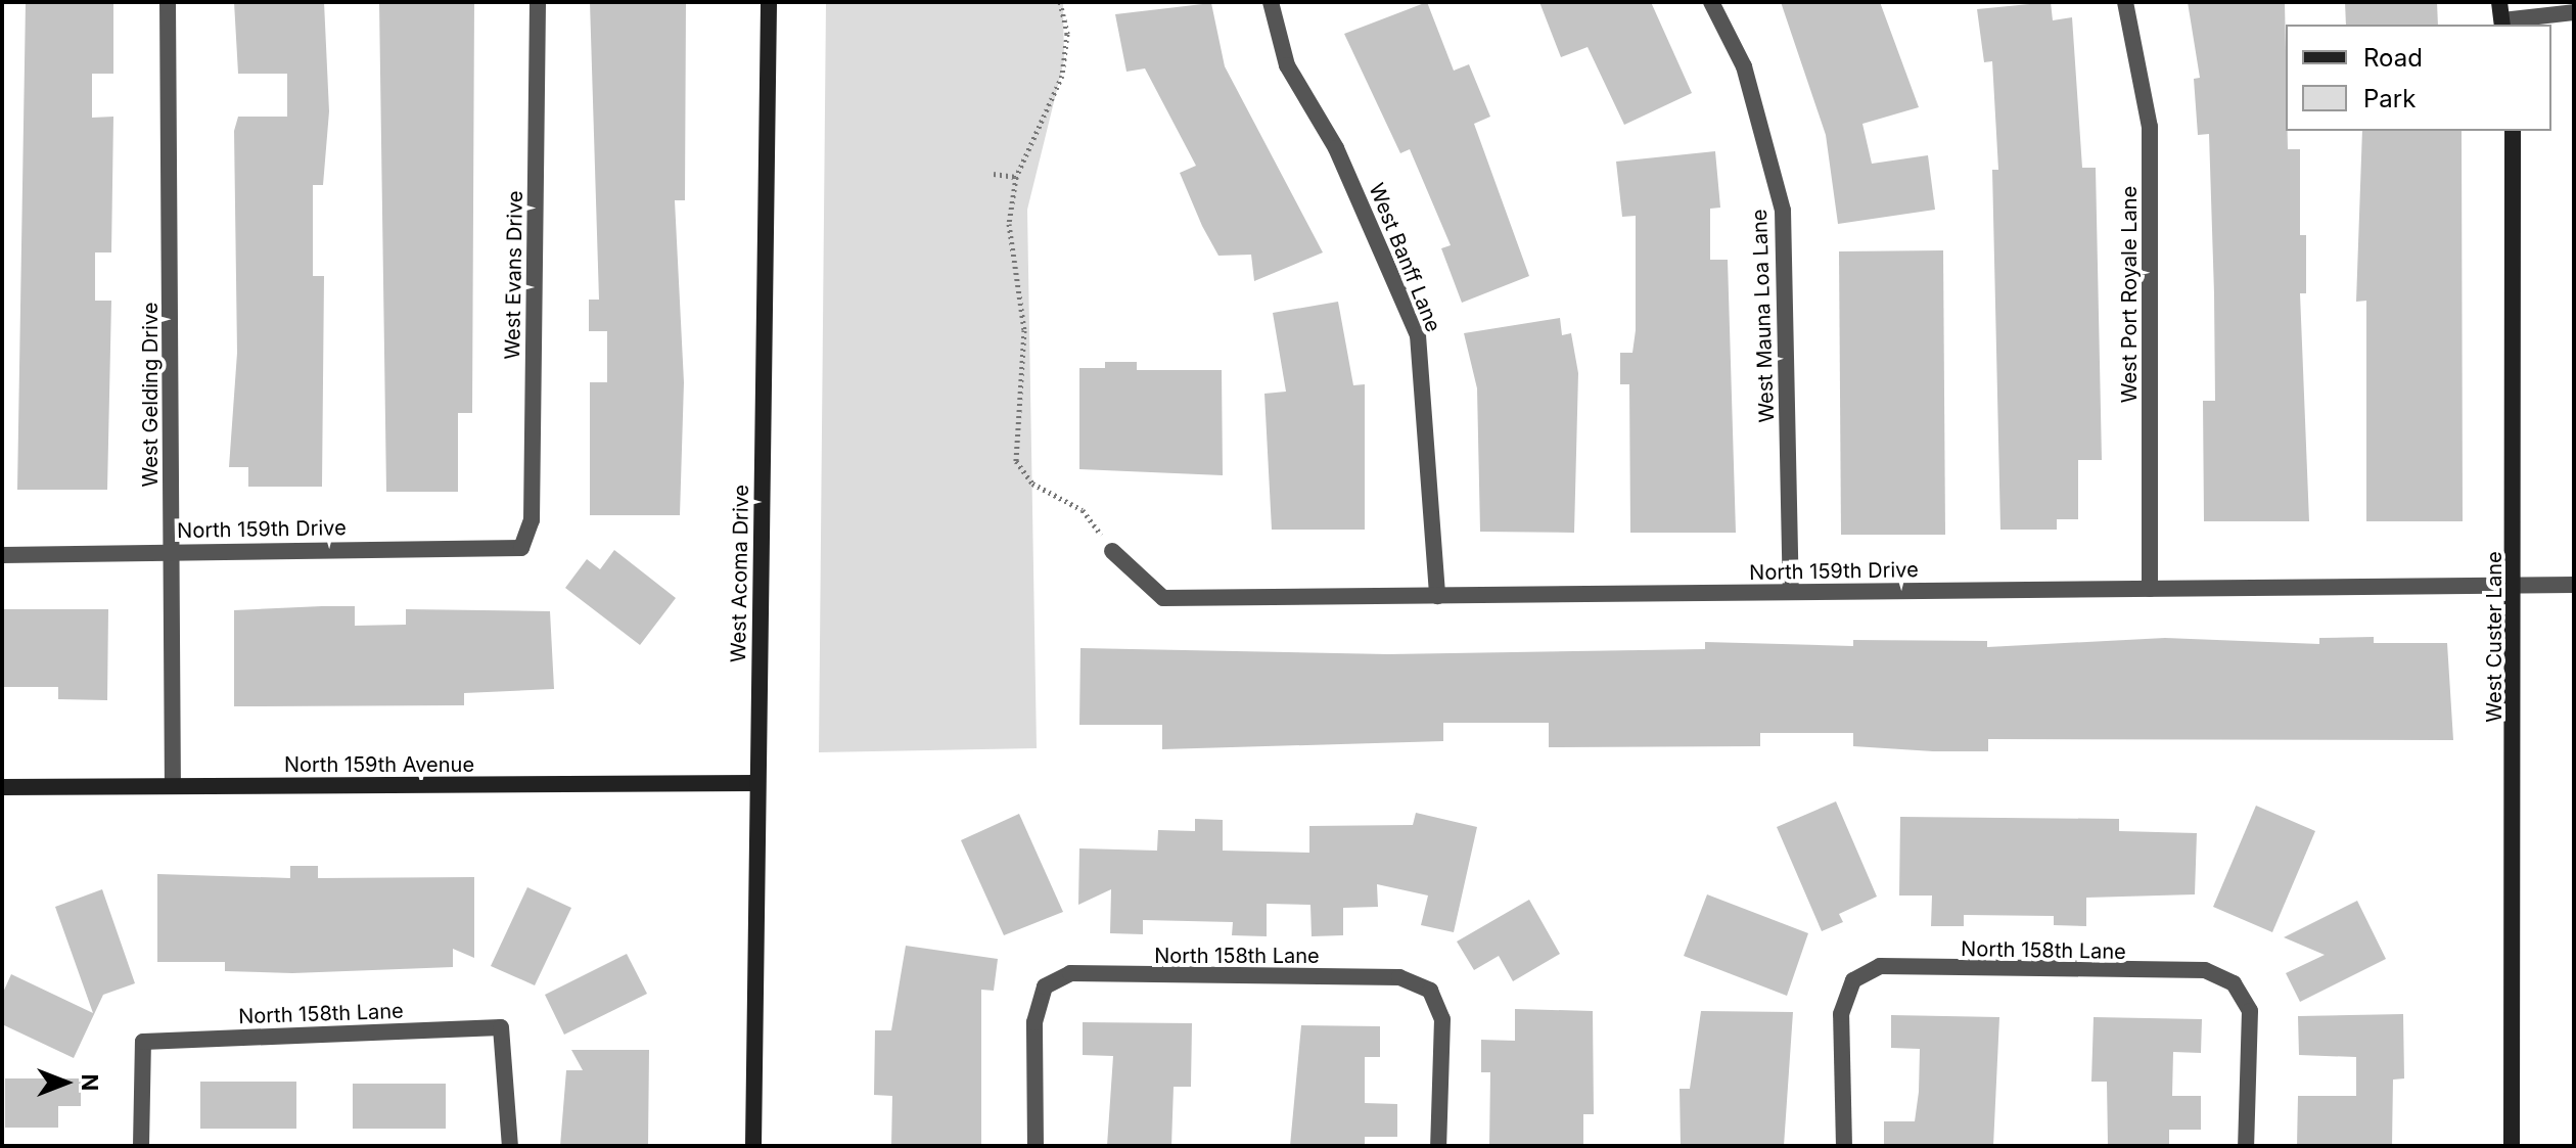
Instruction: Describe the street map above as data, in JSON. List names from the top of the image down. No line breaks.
{"streets":{"street":["West Banff Lane","West Evans Drive","West Port Royale Lane","West Mauna Loa Lane","West Gelding Drive","North 159th Drive","West Acoma Drive","West Custer Lane","North 159th Avenue","North 158th Lane"]},"crossings":[["West Banff Lane","North 159th Drive"],["West Evans Drive","North 159th Drive"],["West Port Royale Lane","North 159th Drive"],["West Mauna Loa Lane","North 159th Drive"],["West Gelding Drive","North 159th Drive"],["West Gelding Drive","North 159th Avenue"],["North 159th Drive","West Custer Lane"],["West Acoma Drive","North 159th Avenue"]],"legend":["Road","Park"],"north":"right"}
